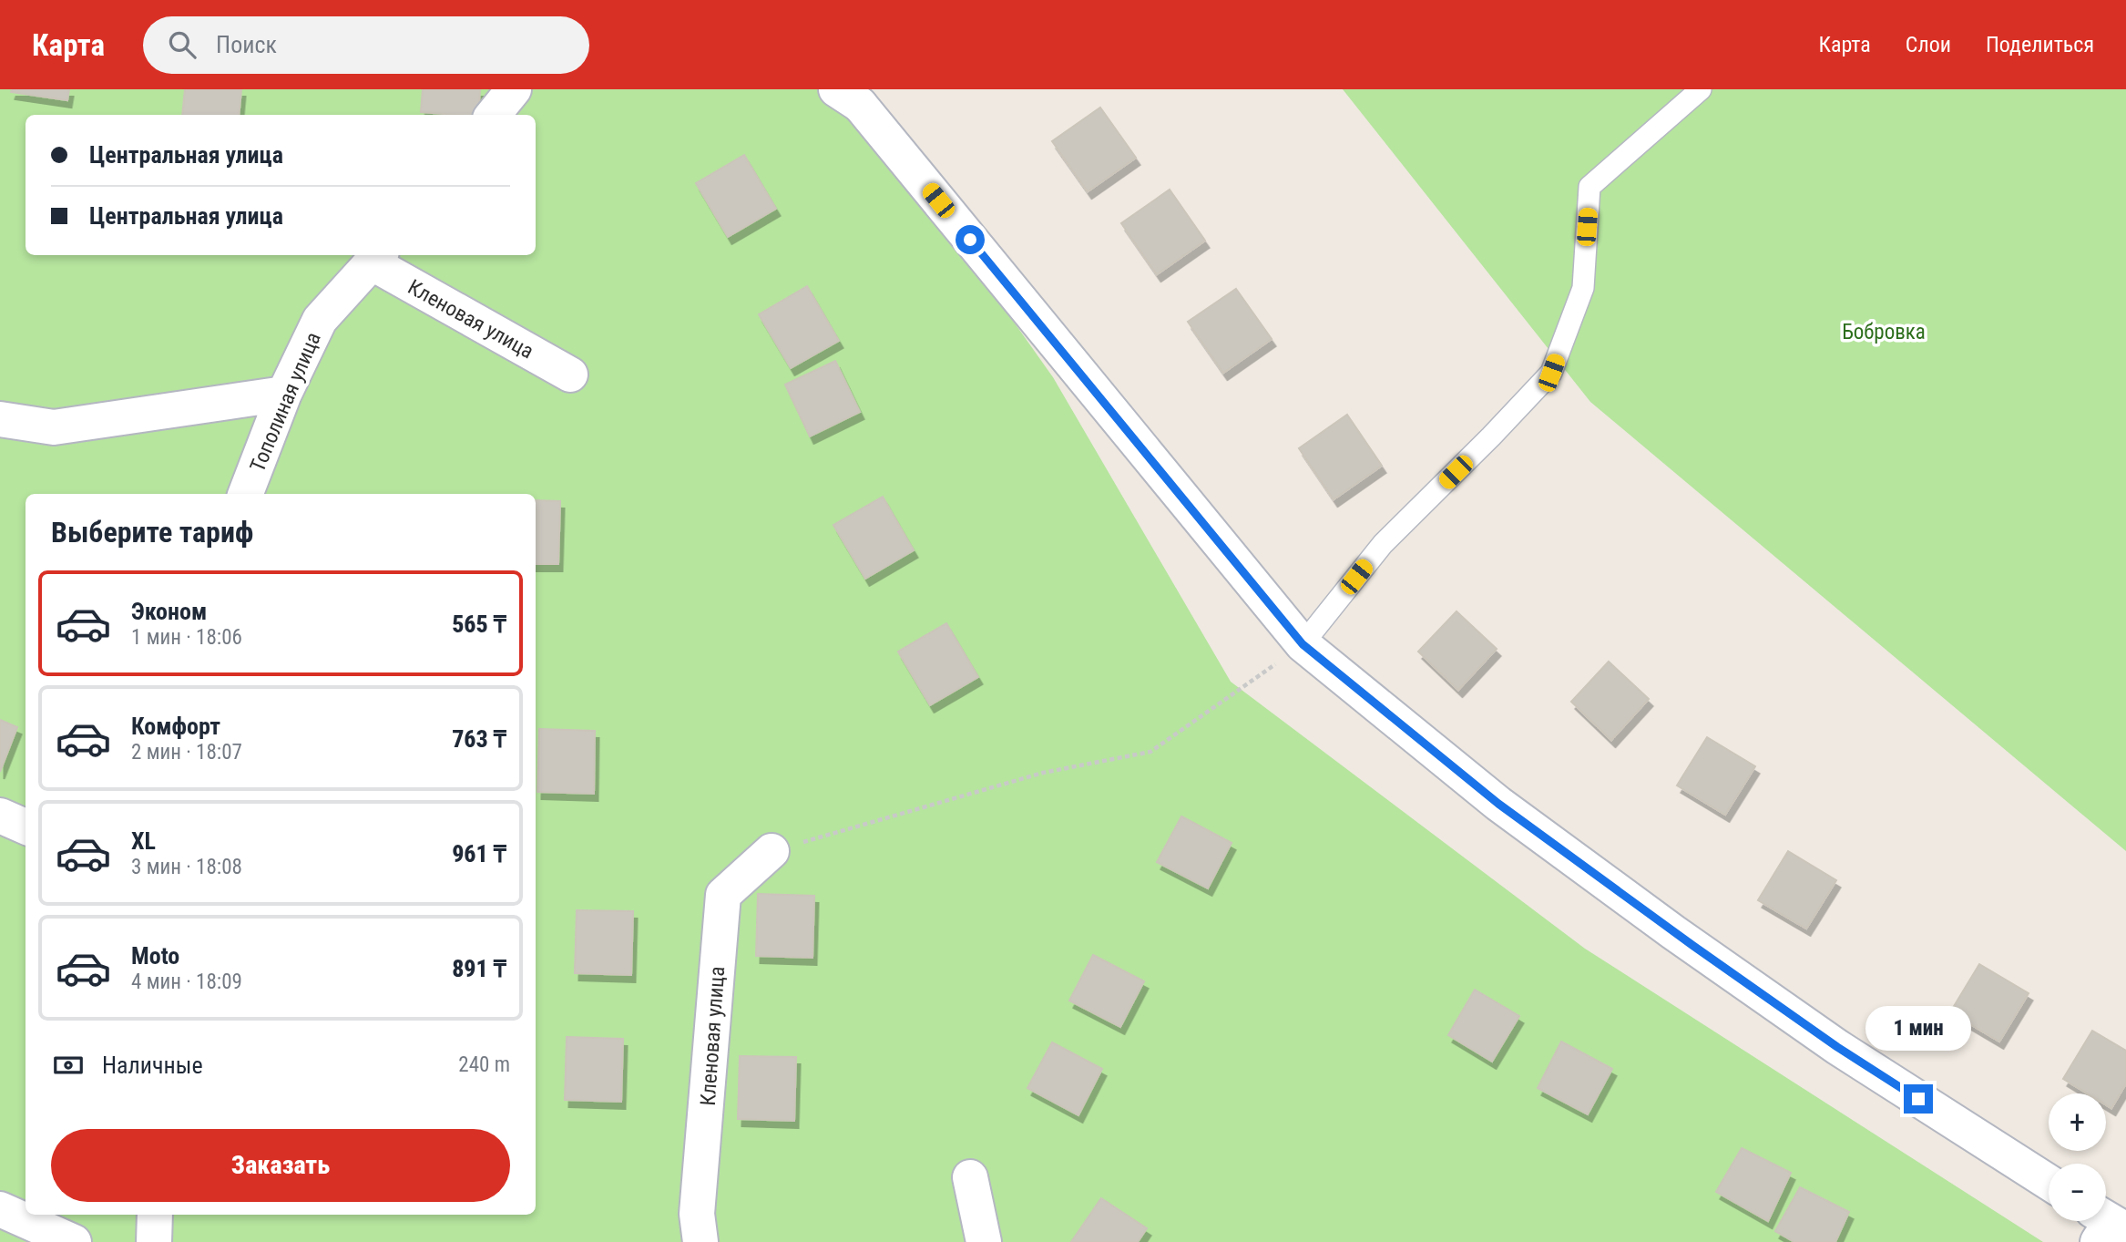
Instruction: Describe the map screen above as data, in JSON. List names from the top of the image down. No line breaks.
{"streets":{"street":["Кленовая улица","Тополиная улица"]},"crossings":[["Кленовая улица","Тополиная улица"]],"parks":["Бобровка"],"page":{"header":"Карта","search":"Поиск","nav":["Карта","Слои","Поделиться"],"banner":["Центральная улица","Центральная улица"],"heading":"Выберите тариф","list":[{"name":"Эконом","note":"1 мин · 18:06","value":"565 ₸"},{"name":"Комфорт","note":"2 мин · 18:07","value":"763 ₸"},{"name":"XL","note":"3 мин · 18:08","value":"961 ₸"},{"name":"Moto","note":"4 мин · 18:09","value":"891 ₸"}],"bubble":"1 мин","pay":["Наличные","240 m"],"map_buttons":["+","−"],"buttons":"Заказать"}}
